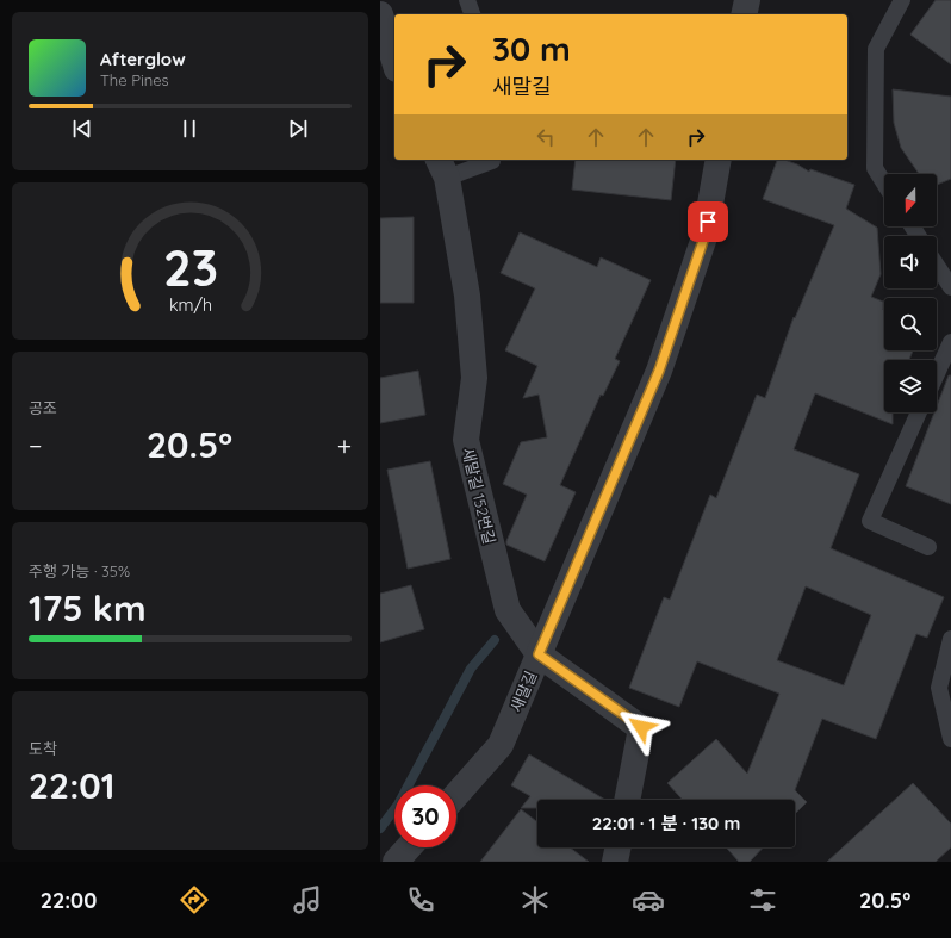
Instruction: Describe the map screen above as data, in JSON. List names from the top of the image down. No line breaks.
{"streets":{"street":["새말길 152번길","새말길"]},"crossings":[["새말길 152번길","새말길"]],"north":"bottom","page":{"turn":["30 m","새말길"],"song":["Afterglow","The Pines"],"tile":["공조",["주행 가능 · 35%","175 km"],["도착","22:01"]],"heat":["−","20.5°","+"],"limit":"30","trip":"22:01 · 1 분 · 130 m","tabs":["22:00","20.5°"],"gauge":["23","km/h"]}}
